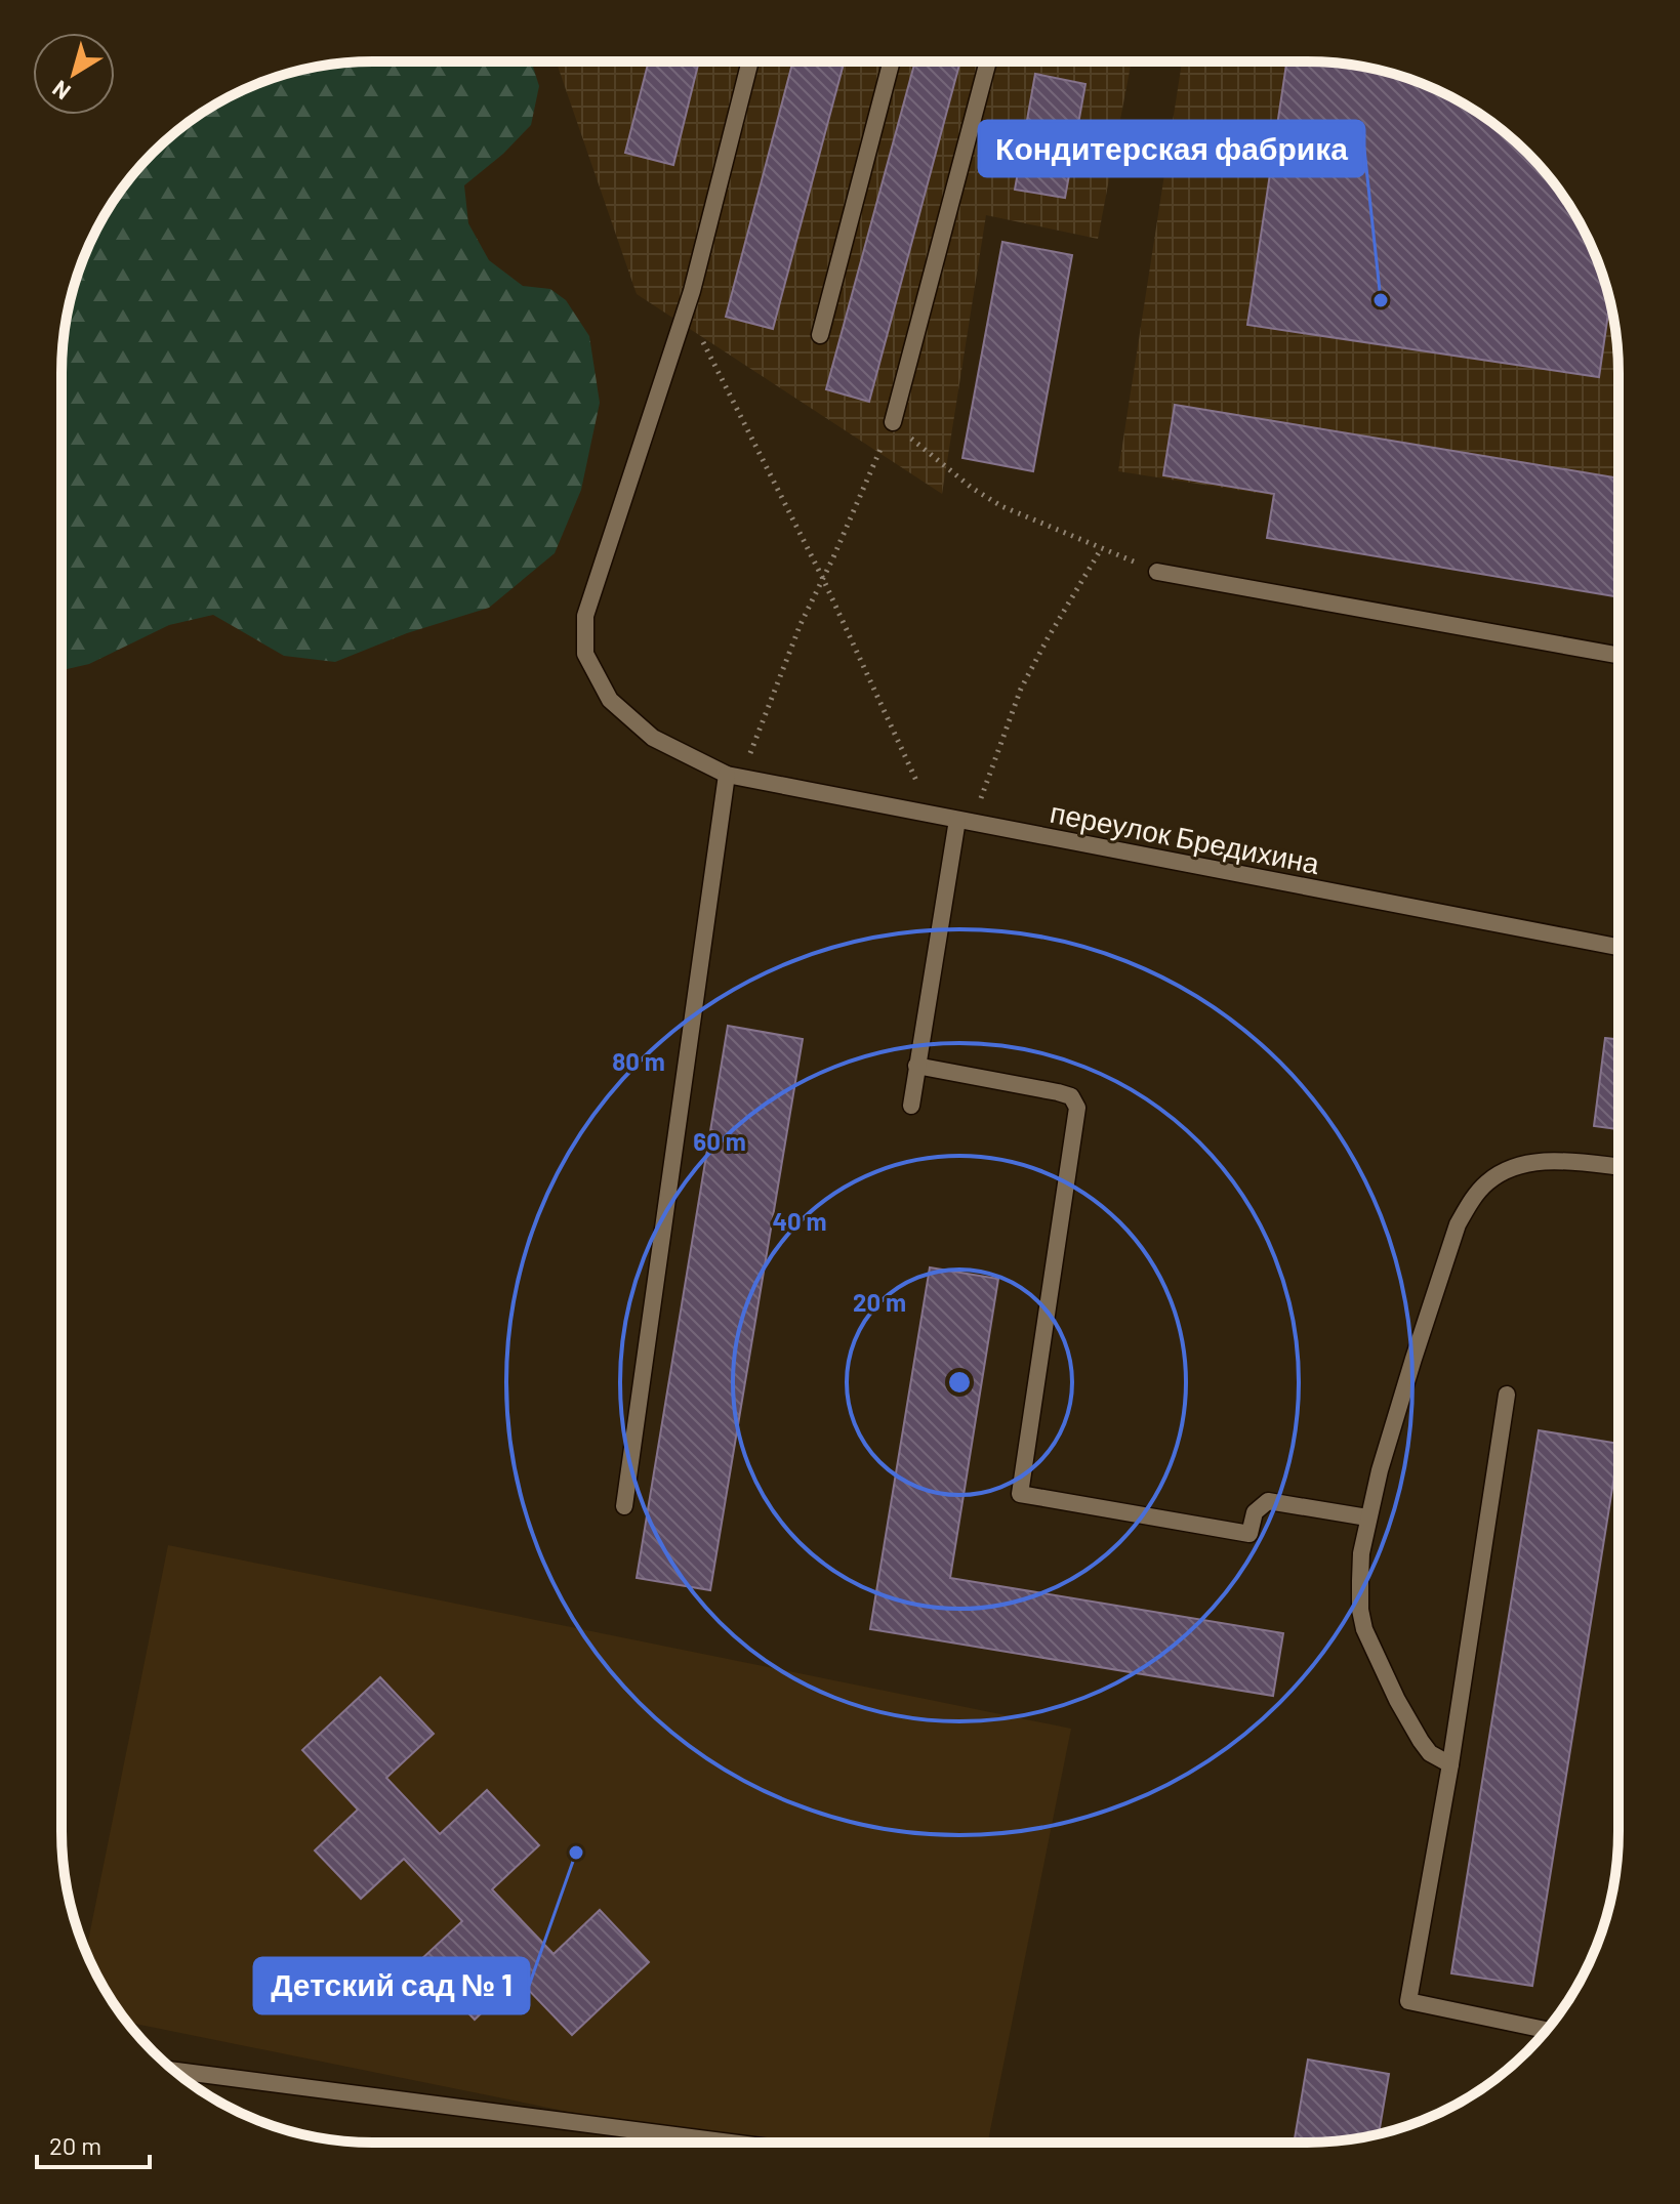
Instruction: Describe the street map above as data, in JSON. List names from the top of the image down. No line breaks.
{"streets":{"lane":["переулок Бредихина"]},"places":["Кондитерская фабрика","Детский сад № 1"],"scale_bar":"20 m","north":"bottom left","rings":["80 m","60 m","40 m","20 m"]}
